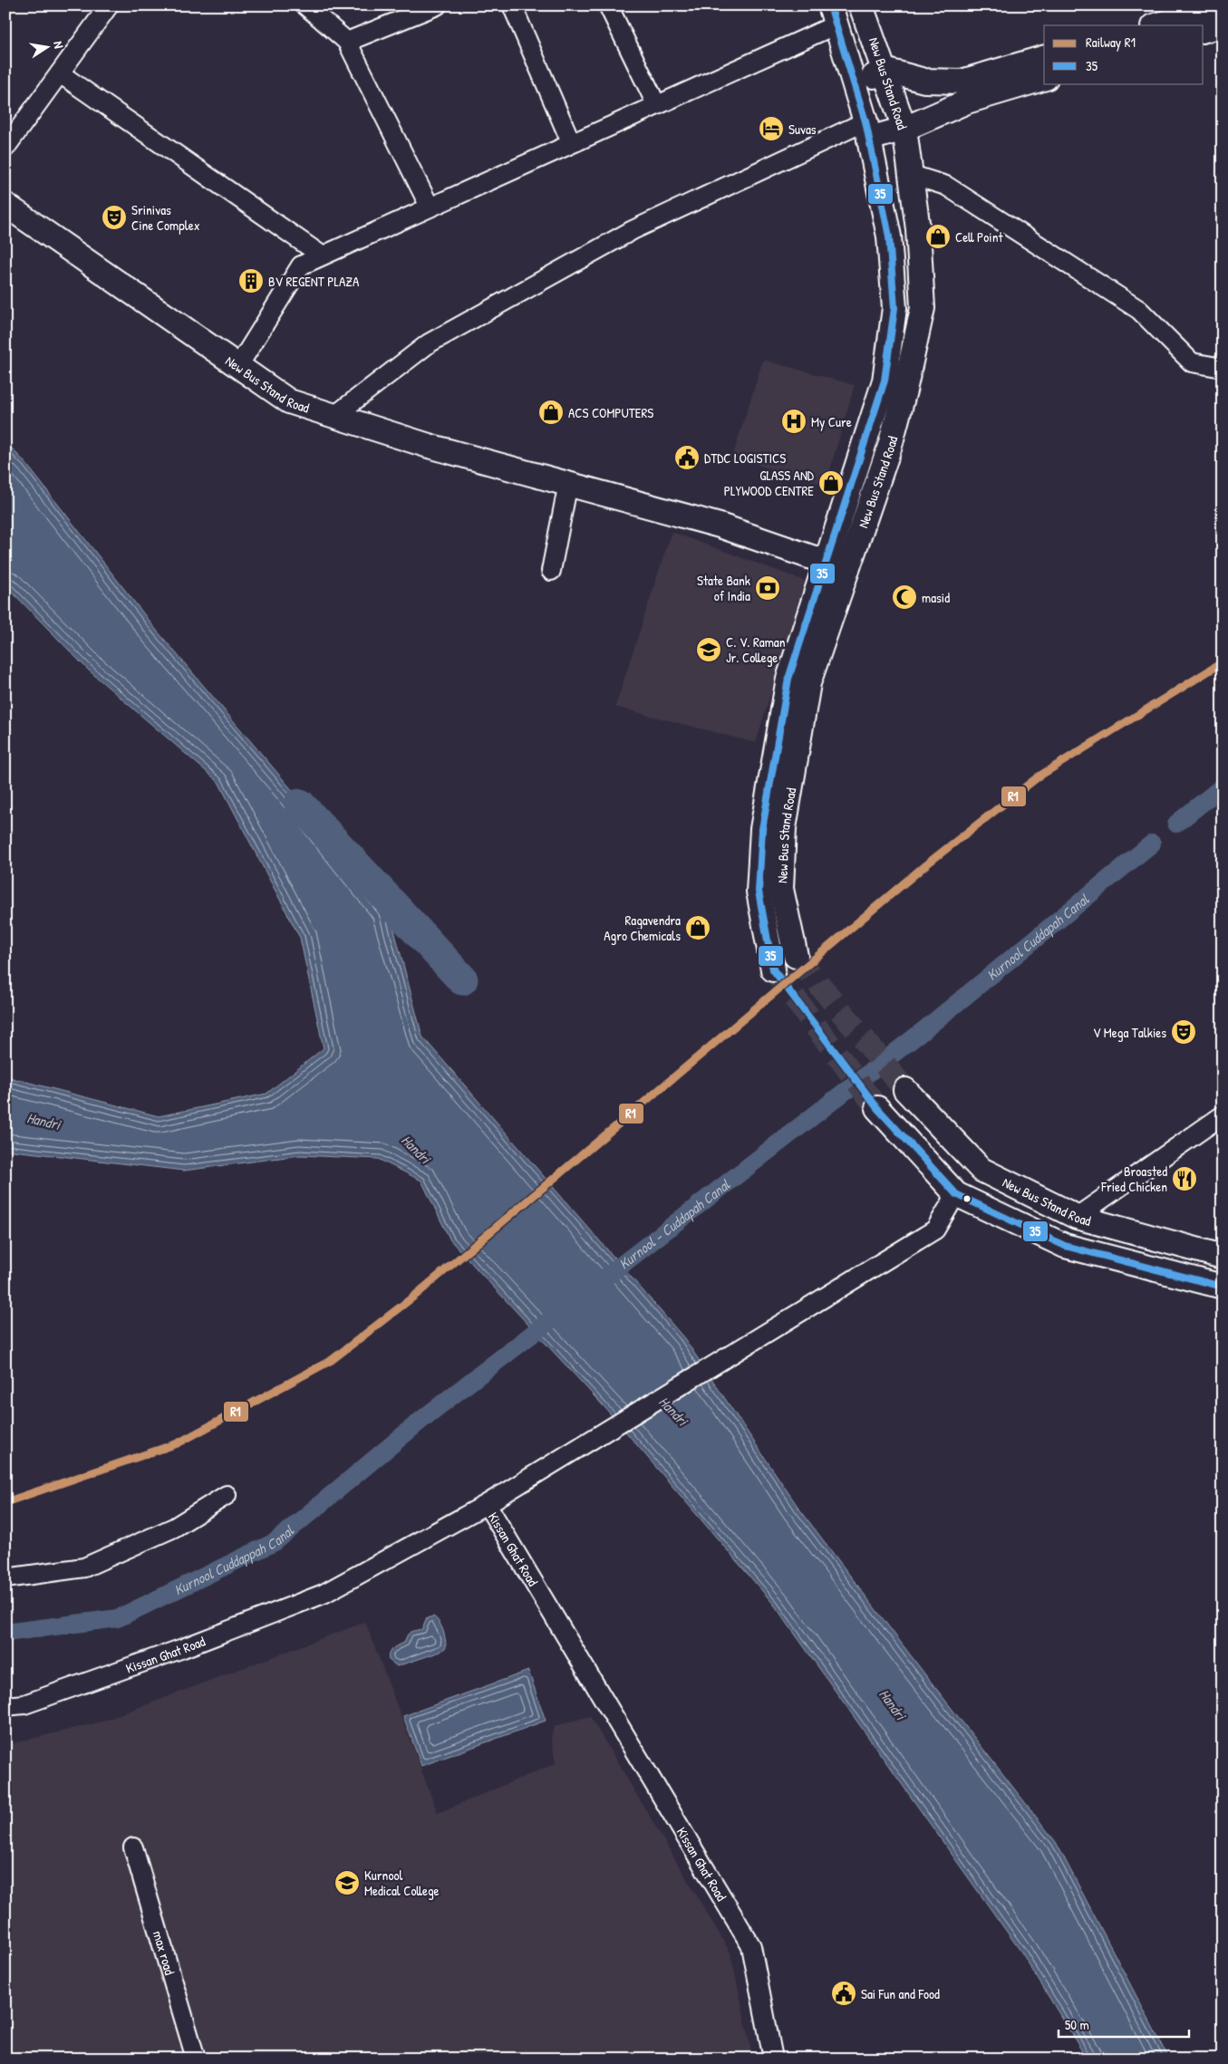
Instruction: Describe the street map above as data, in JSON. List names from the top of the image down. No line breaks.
{"streets":{"main road":["New Bus Stand Road"],"street":["Kissan Ghat Road","max road"]},"water":["Kurnool Cuddapah Canal","Handri","Kurnool - Cuddapah Canal","Kurnool Cuddappah Canal"],"places":{"hotel":["Suvas"],"theatre":["Srinivas Cine Complex","V Mega Talkies"],"shop":["Cell Point","ACS COMPUTERS","GLASS AND PLYWOOD CENTRE","Ragavendra Agro Chemicals"],"building":["BV REGENT PLAZA"],"hospital":["My Cure"],"public building":["DTDC LOGISTICS","Sai Fun and Food"],"bank":["State Bank of India"],"mosque":["masid"],"school or university":["C. V. Raman Jr. College","Kurnool Medical College"],"restaurant":["Broasted Fried Chicken"]},"lines":["transit line 35","rail line R1"],"legend":["Railway R1","35"],"scale_bar":"50 m","north":"right"}
